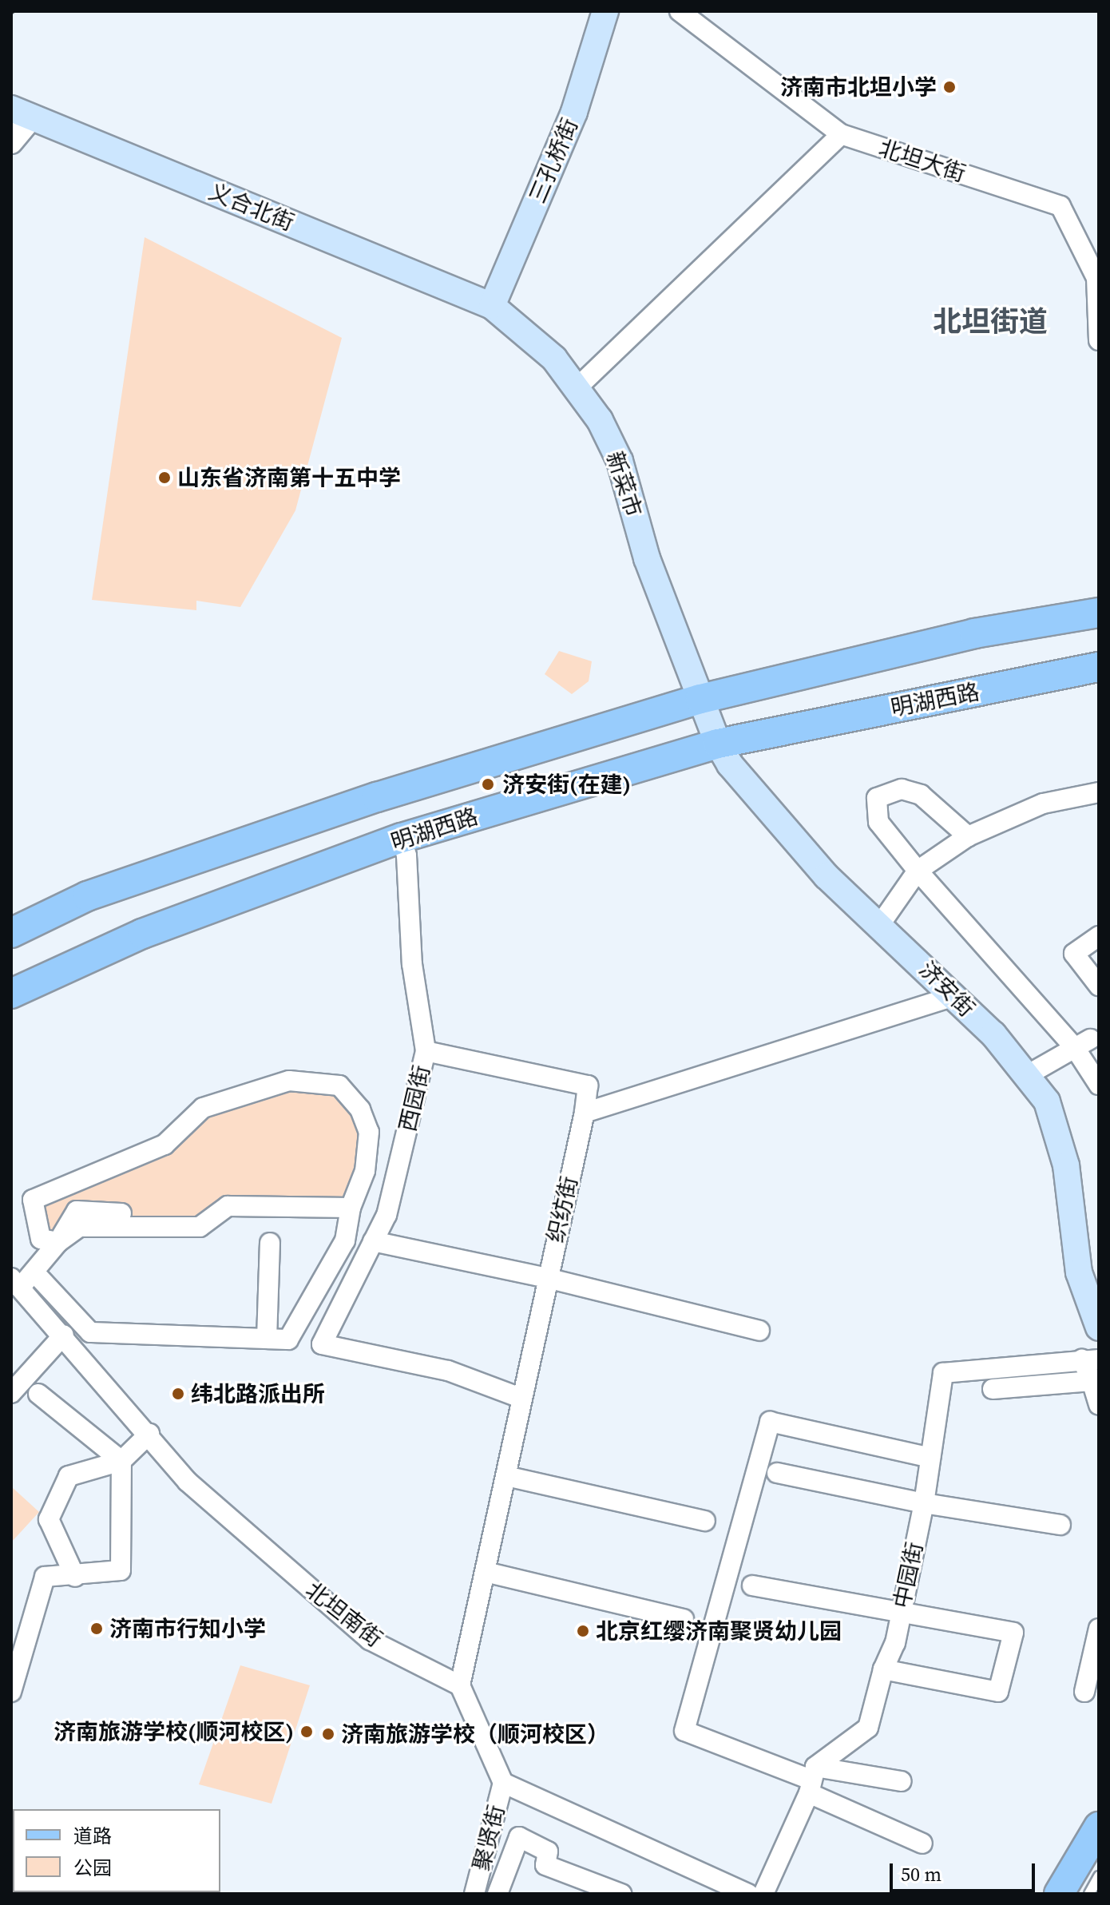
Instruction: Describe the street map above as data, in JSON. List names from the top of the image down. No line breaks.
{"streets":{"main road":["三孔桥街","义合北街","新菜市","明湖西路","济安街"],"street":["北坦大街","西园街","织纺街","中园街","北坦南街","聚贤街"]},"crossings":[["三孔桥街","义合北街"],["三孔桥街","新菜市"],["义合北街","新菜市"],["新菜市","济安街"],["明湖西路","济安街"],["明湖西路","西园街"],["西园街","织纺街"],["织纺街","北坦南街"]],"districts":["北坦街道"],"places":["济南市北坦小学","山东省济南第十五中学","济安街(在建)","纬北路派出所","济南市行知小学","北京红缨济南聚贤幼儿园","济南旅游学校(顺河校区)","济南旅游学校（顺河校区）"],"legend":["道路","公园"],"scale_bar":"50 m"}
